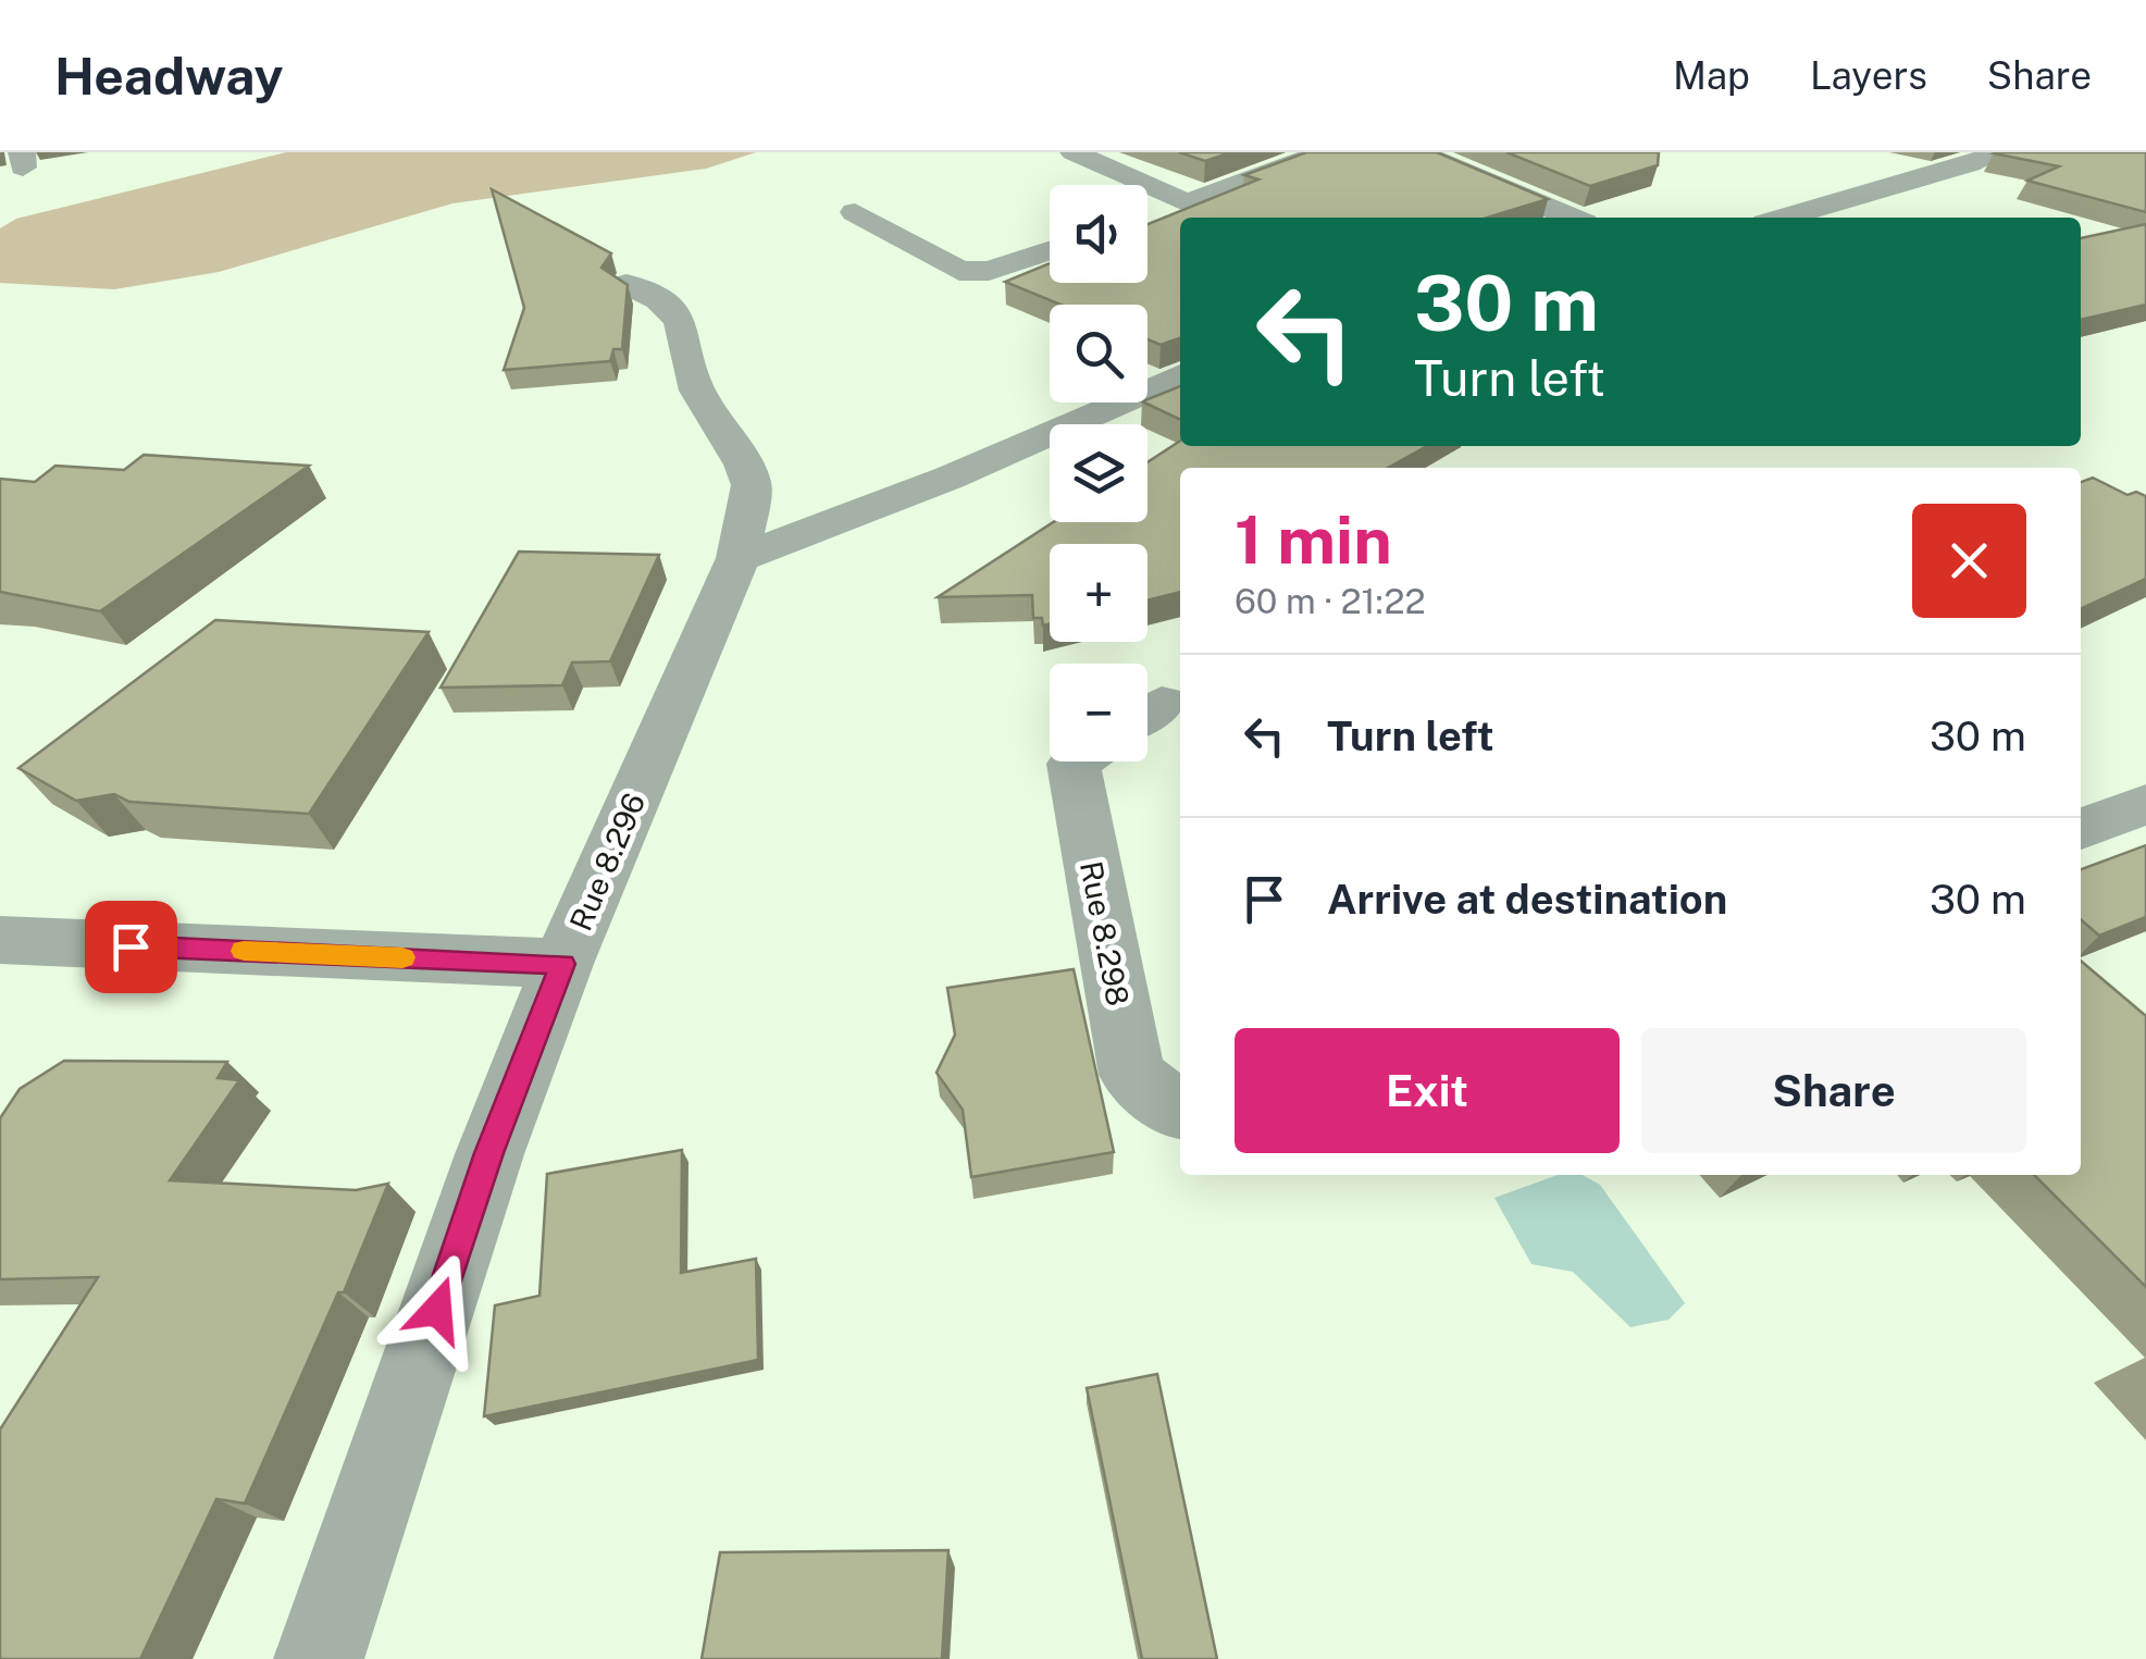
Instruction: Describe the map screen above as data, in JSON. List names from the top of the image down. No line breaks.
{"streets":{"street":["Rue 8.296","Rue 8.298"]},"page":{"header":"Headway","nav":["Map","Layers","Share"],"map_buttons":["+","−"],"turn":["30 m","Turn left"],"heading":["1 min","60 m · 21:22"],"list":[{"name":"Turn left","value":"30 m"},{"name":"Arrive at destination","value":"30 m"}],"buttons":["Exit","Share"]}}
